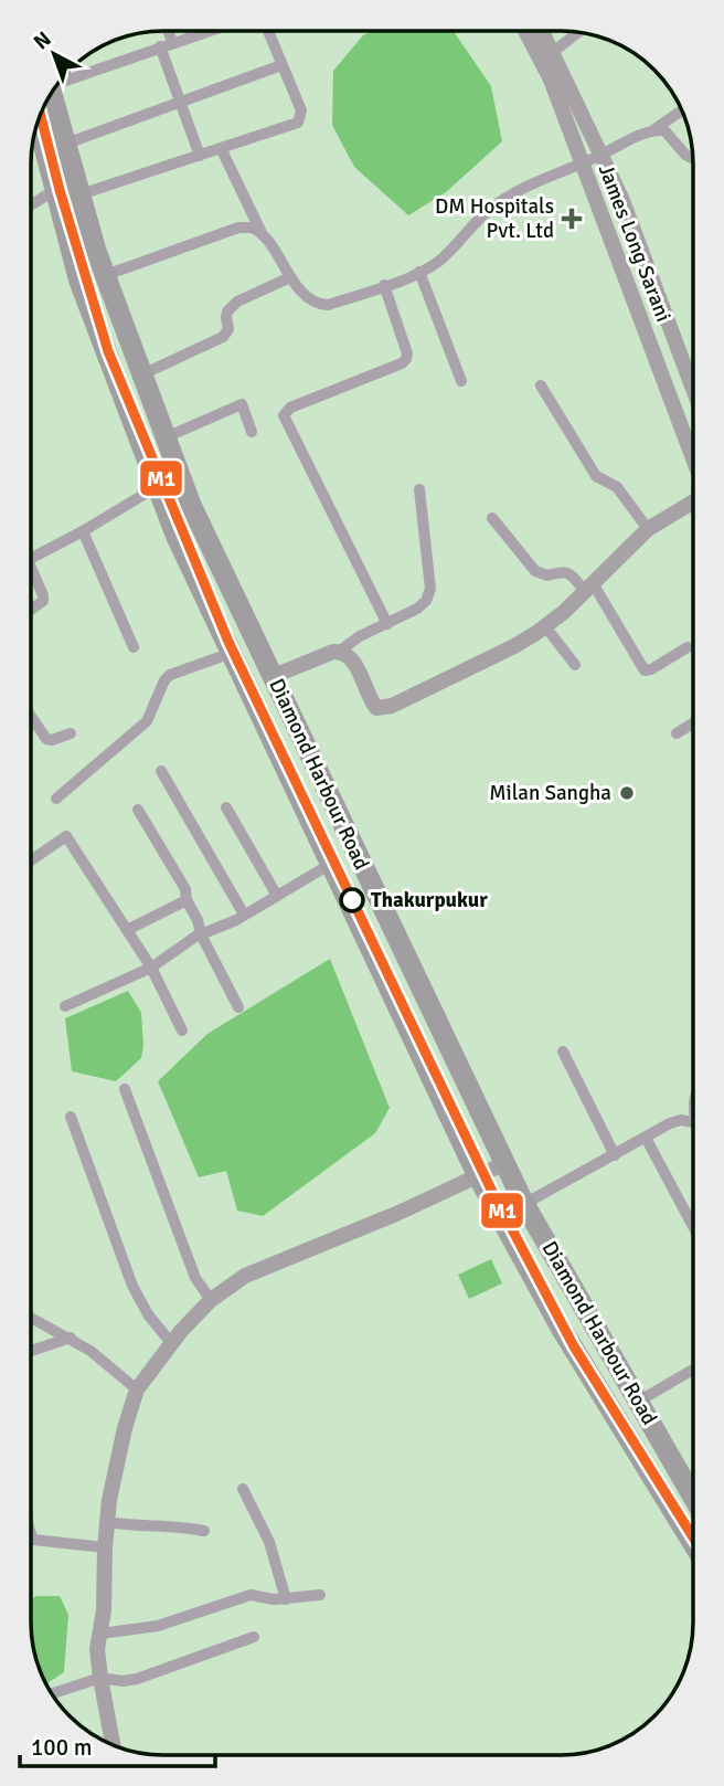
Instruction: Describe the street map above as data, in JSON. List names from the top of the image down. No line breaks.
{"streets":{"highway":["Diamond Harbour Road"],"main road":["James Long Sarani"]},"places":{"health":["DM Hospitals Pvt. Ltd"],"other":["Milan Sangha","Thakurpukur"]},"lines":["transit line M1"],"scale_bar":"100 m","north":"top left"}
